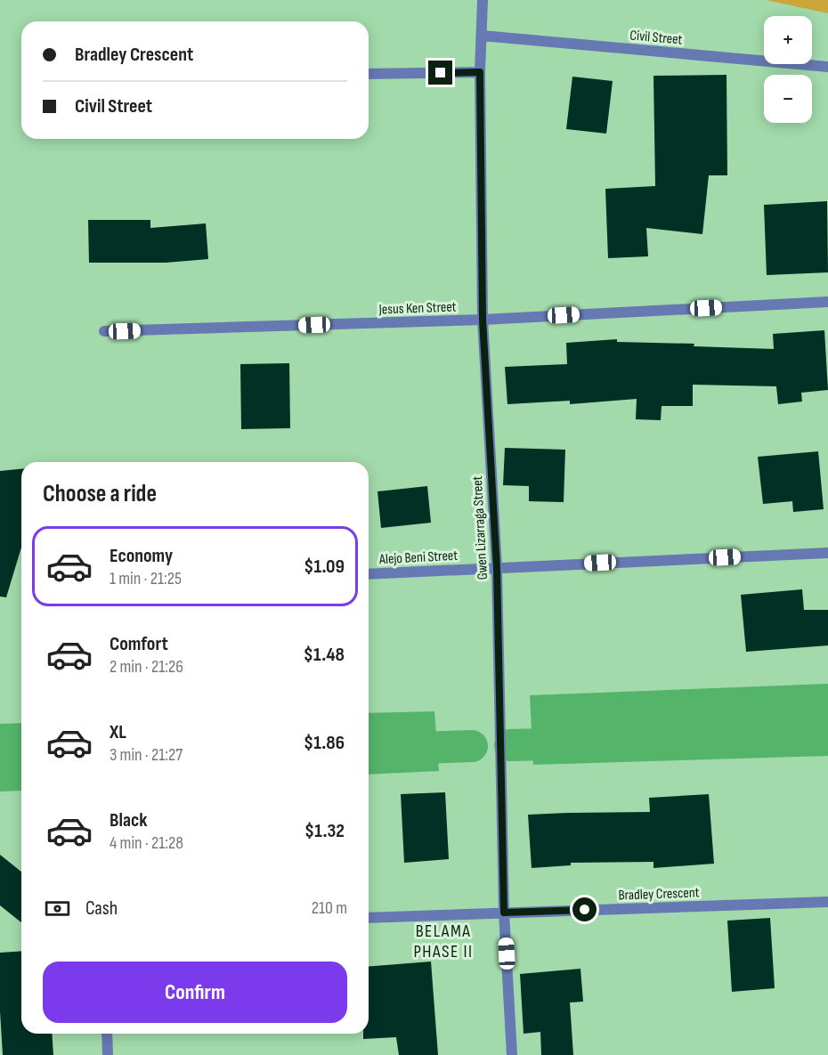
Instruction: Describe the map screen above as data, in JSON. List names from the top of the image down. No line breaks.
{"streets":{"street":["Civil Street","Jesus Ken Street","Gwen Lizarraga Street","Alejo Beni Street","Bradley Crescent"]},"crossings":[["Civil Street","Gwen Lizarraga Street"],["Jesus Ken Street","Gwen Lizarraga Street"],["Gwen Lizarraga Street","Alejo Beni Street"],["Gwen Lizarraga Street","Bradley Crescent"]],"districts":["BELAMA PHASE II"],"page":{"map_buttons":["+","−"],"banner":["Bradley Crescent","Civil Street"],"heading":"Choose a ride","list":[{"name":"Economy","note":"1 min · 21:25","value":"$1.09"},{"name":"Comfort","note":"2 min · 21:26","value":"$1.48"},{"name":"XL","note":"3 min · 21:27","value":"$1.86"},{"name":"Black","note":"4 min · 21:28","value":"$1.32"}],"pay":["Cash","210 m"],"buttons":"Confirm"}}
